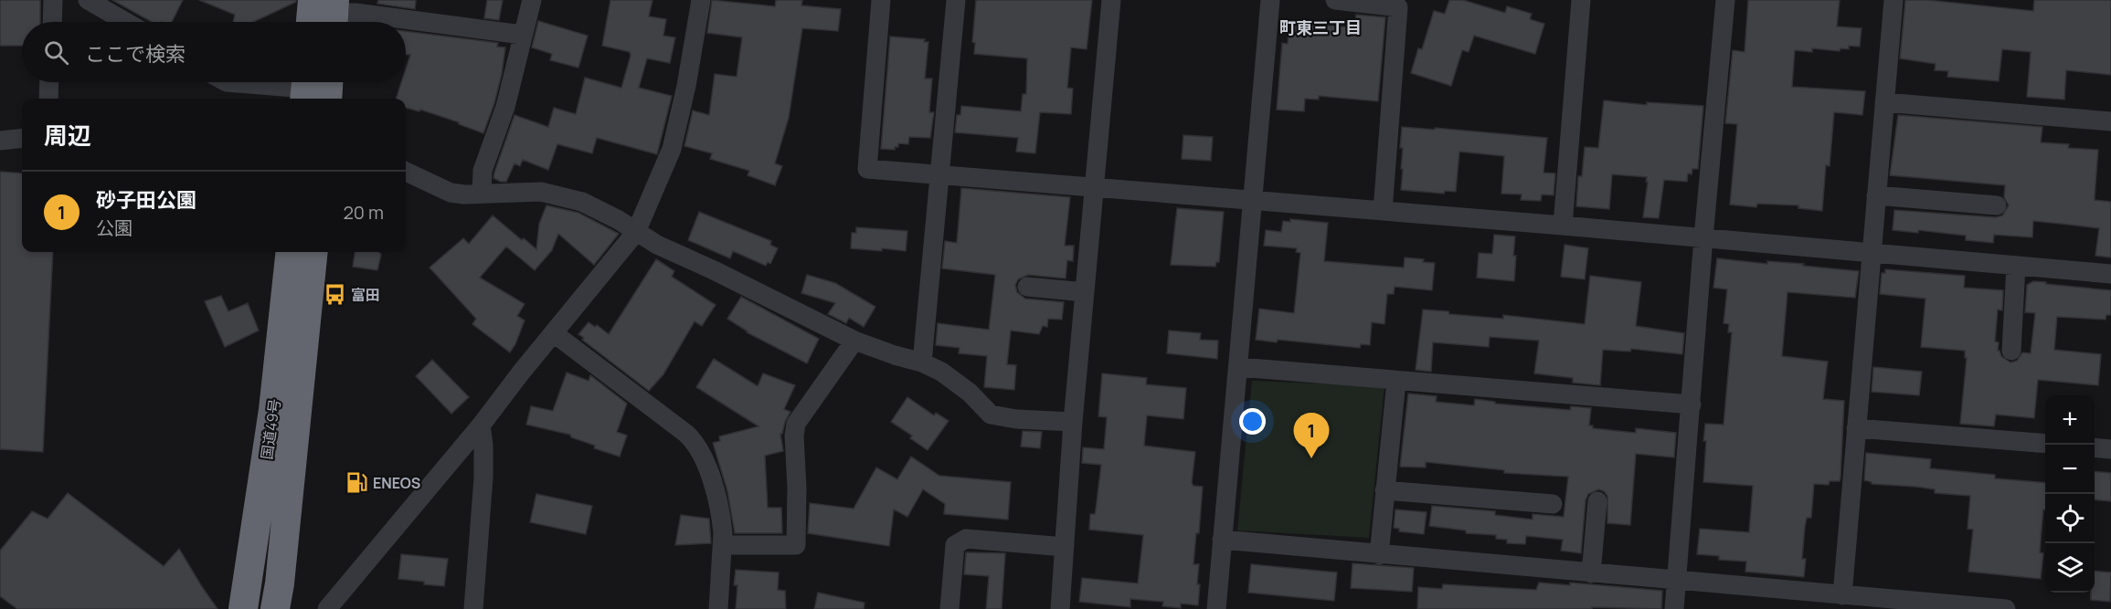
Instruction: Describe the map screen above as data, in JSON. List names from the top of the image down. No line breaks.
{"streets":{"highway":["国道49号"]},"districts":["町東三丁目"],"places":{"bus stop":["富田"],"fuel station":["ENEOS"]},"page":{"search":"ここで検索","heading":"周辺","list":[{"mark":"1","name":"砂子田公園","note":"公園","value":"20 m"}],"map_buttons":["+","−"],"pins":"1"}}
